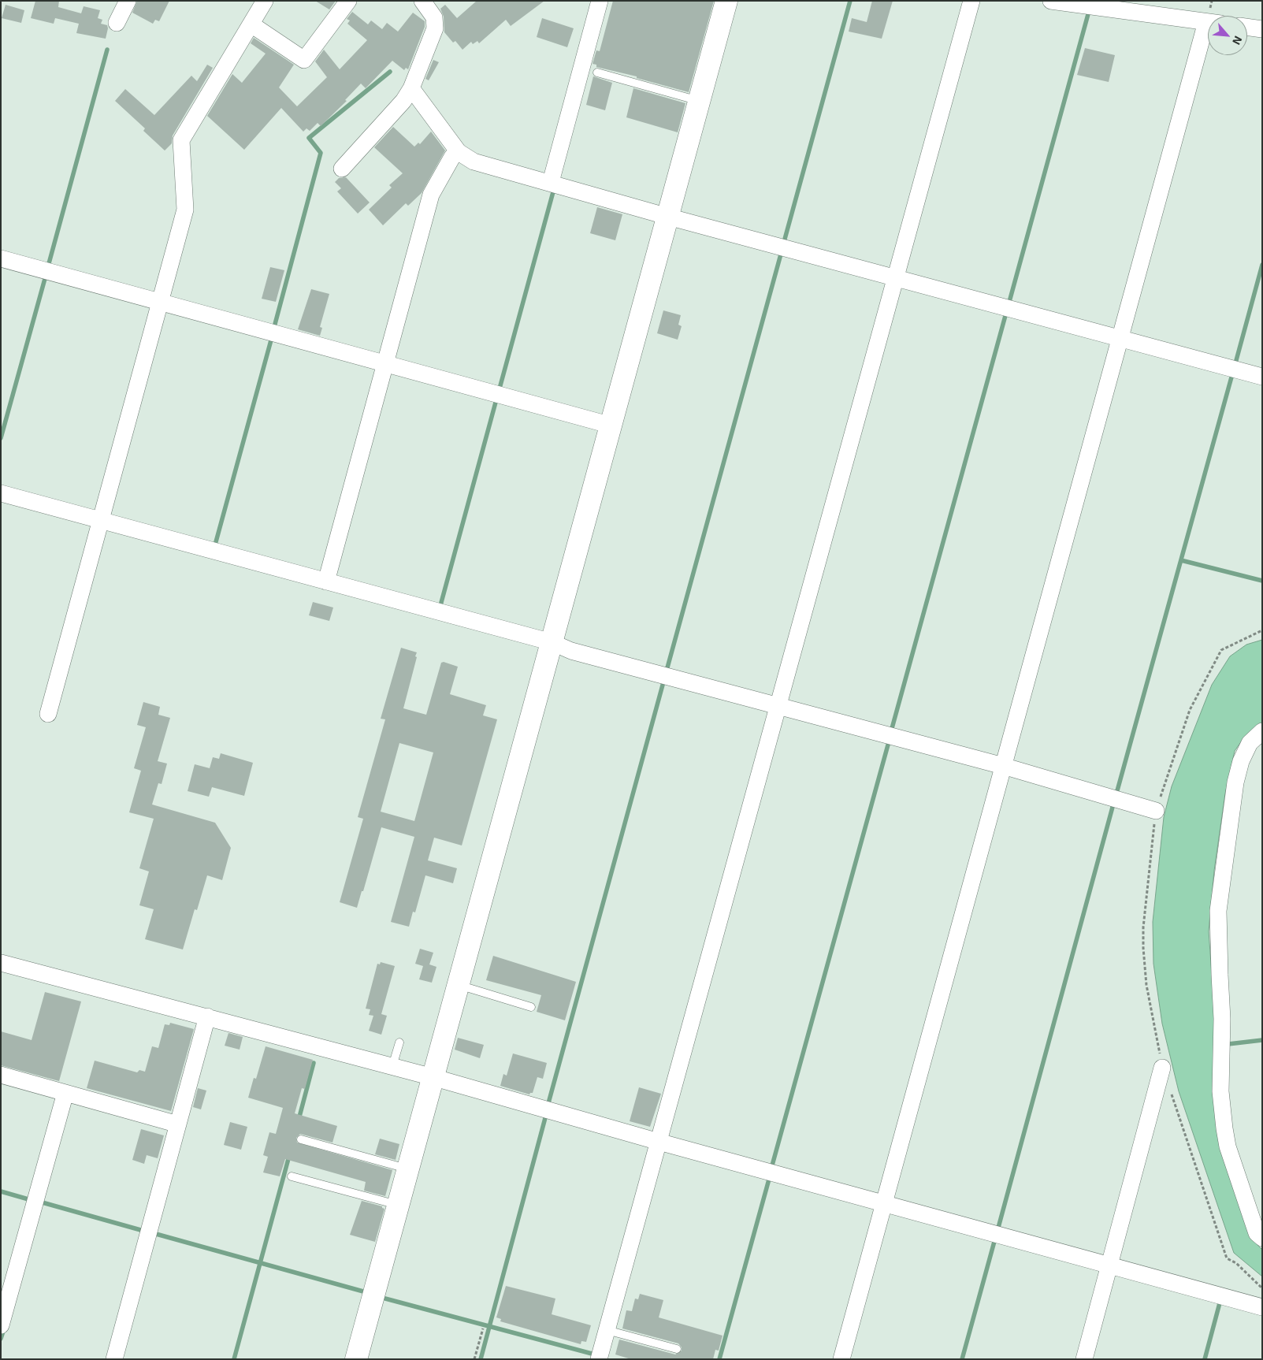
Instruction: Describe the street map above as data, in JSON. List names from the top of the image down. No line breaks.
{"north":"bottom right"}
